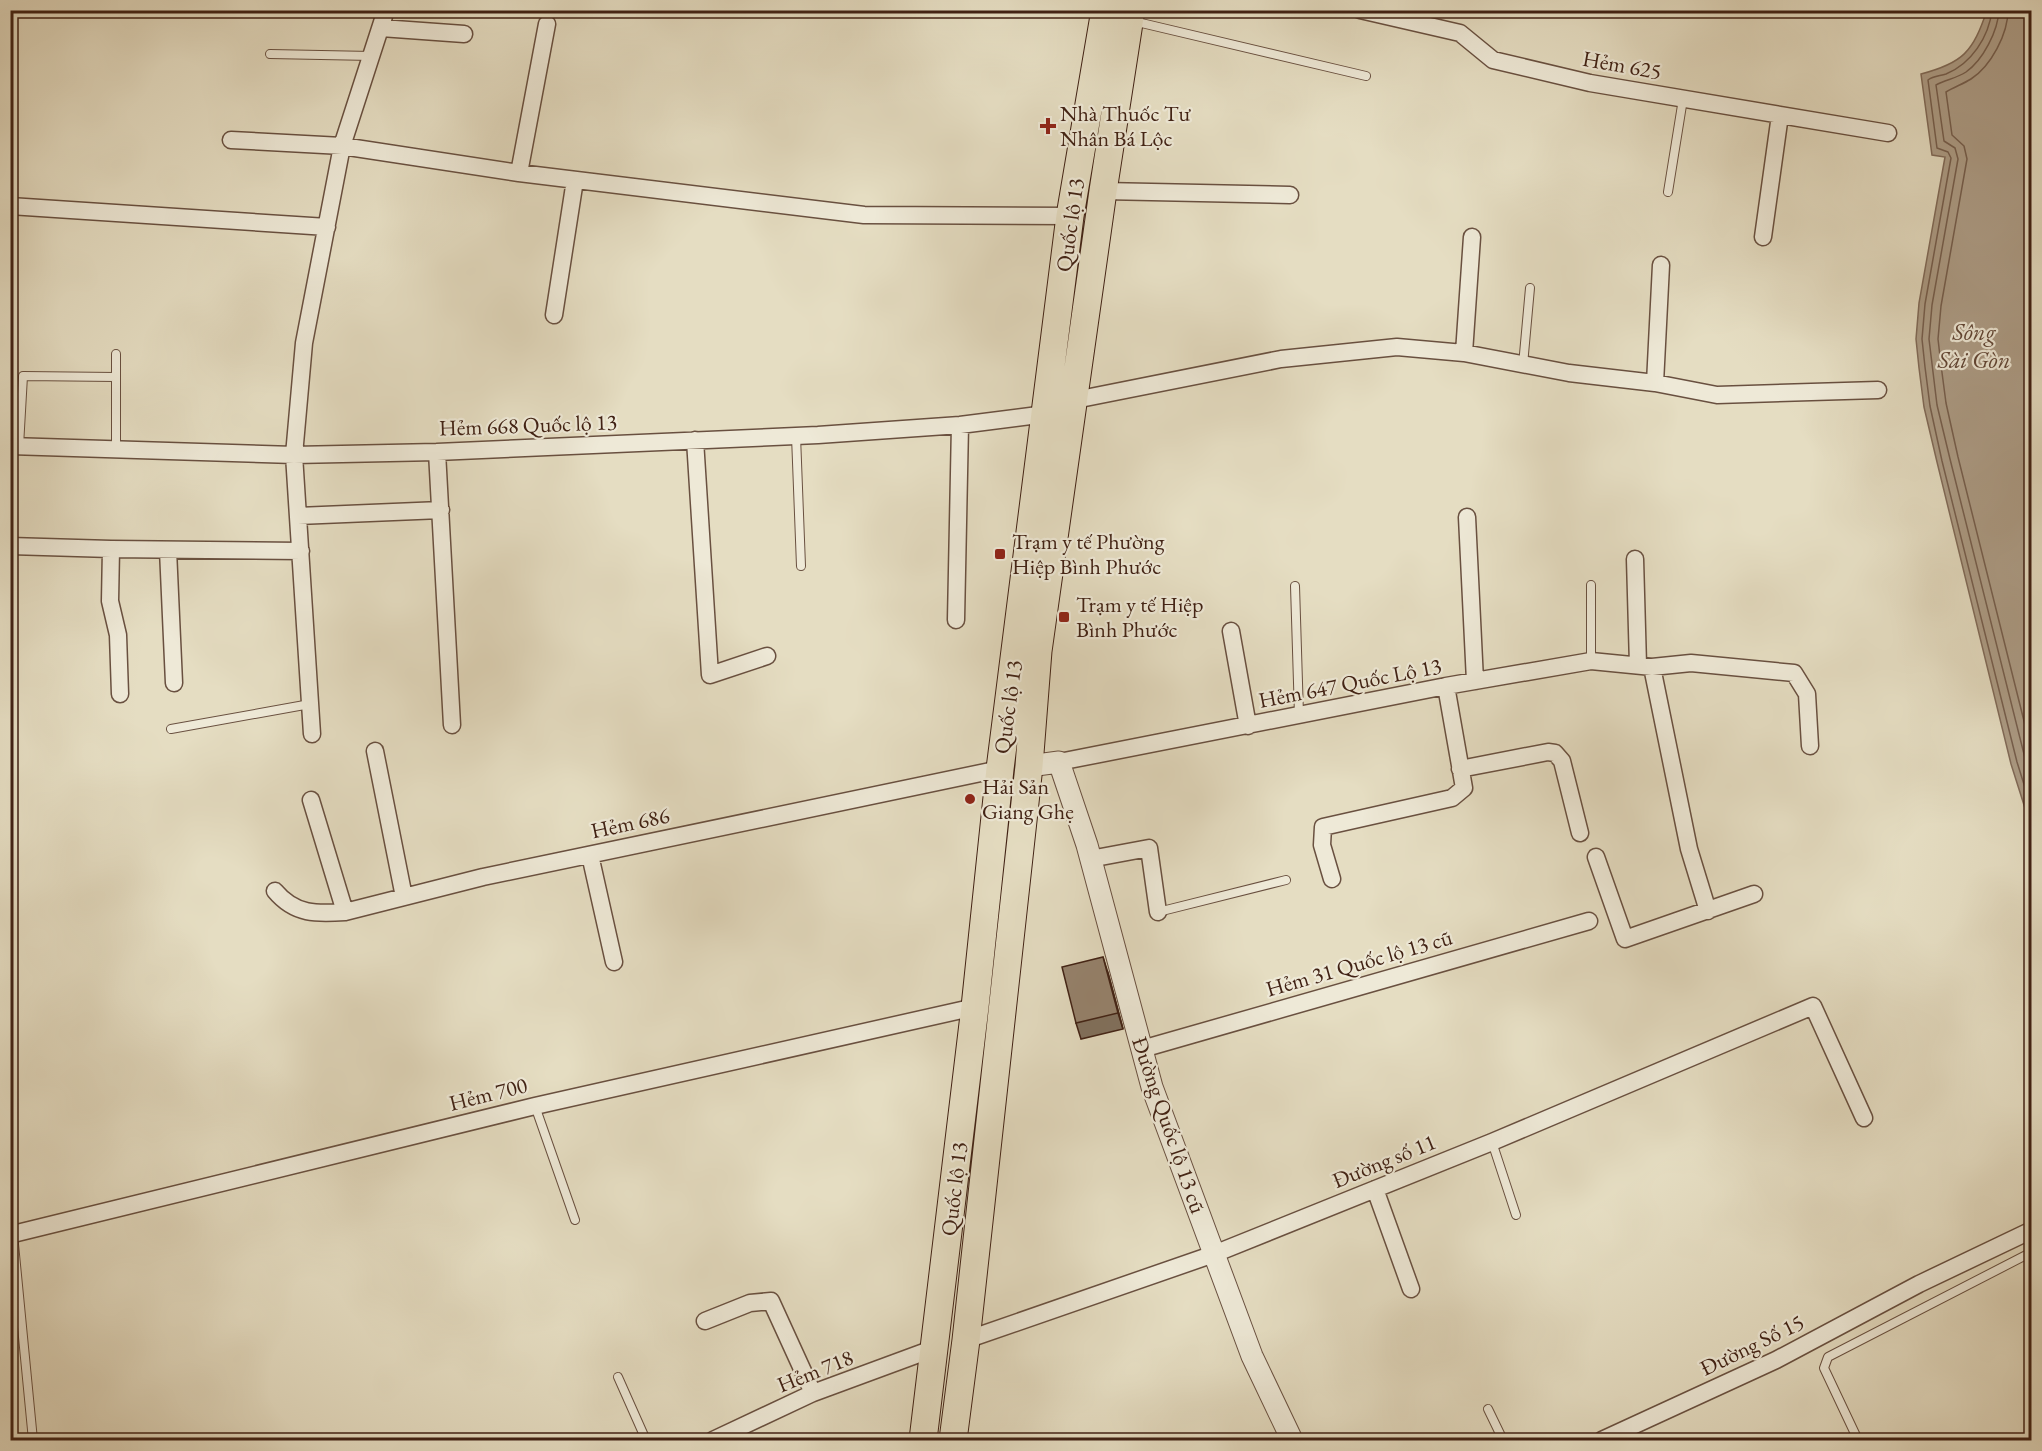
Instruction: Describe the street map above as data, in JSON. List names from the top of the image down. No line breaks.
{"streets":{"highway":["Quốc lộ 13"],"street":["Hẻm 625","Hẻm 668 Quốc lộ 13","Hẻm 647 Quốc Lộ 13","Hẻm 686","Hẻm 31 Quốc lộ 13 cũ","Hẻm 700","Đường Quốc lộ 13 cũ","Đường số 11","Đường Số 15","Hẻm 718"]},"crossings":[["Quốc lộ 13","Hẻm 668 Quốc lộ 13"],["Quốc lộ 13","Hẻm 686"],["Quốc lộ 13","Hẻm 700"],["Quốc lộ 13","Đường số 11"],["Quốc lộ 13","Hẻm 718"],["Hẻm 647 Quốc Lộ 13","Đường Quốc lộ 13 cũ"],["Hẻm 31 Quốc lộ 13 cũ","Đường Quốc lộ 13 cũ"],["Đường Quốc lộ 13 cũ","Đường số 11"]],"water":["Sông Sài Gòn"],"places":{"health":["Nhà Thuốc Tư Nhân Bá Lộc"],"transit":["Trạm y tế Phường Hiệp Bình Phước","Trạm y tế Hiệp Bình Phước"],"other":["Hải Sản Giang Ghẹ"]}}
